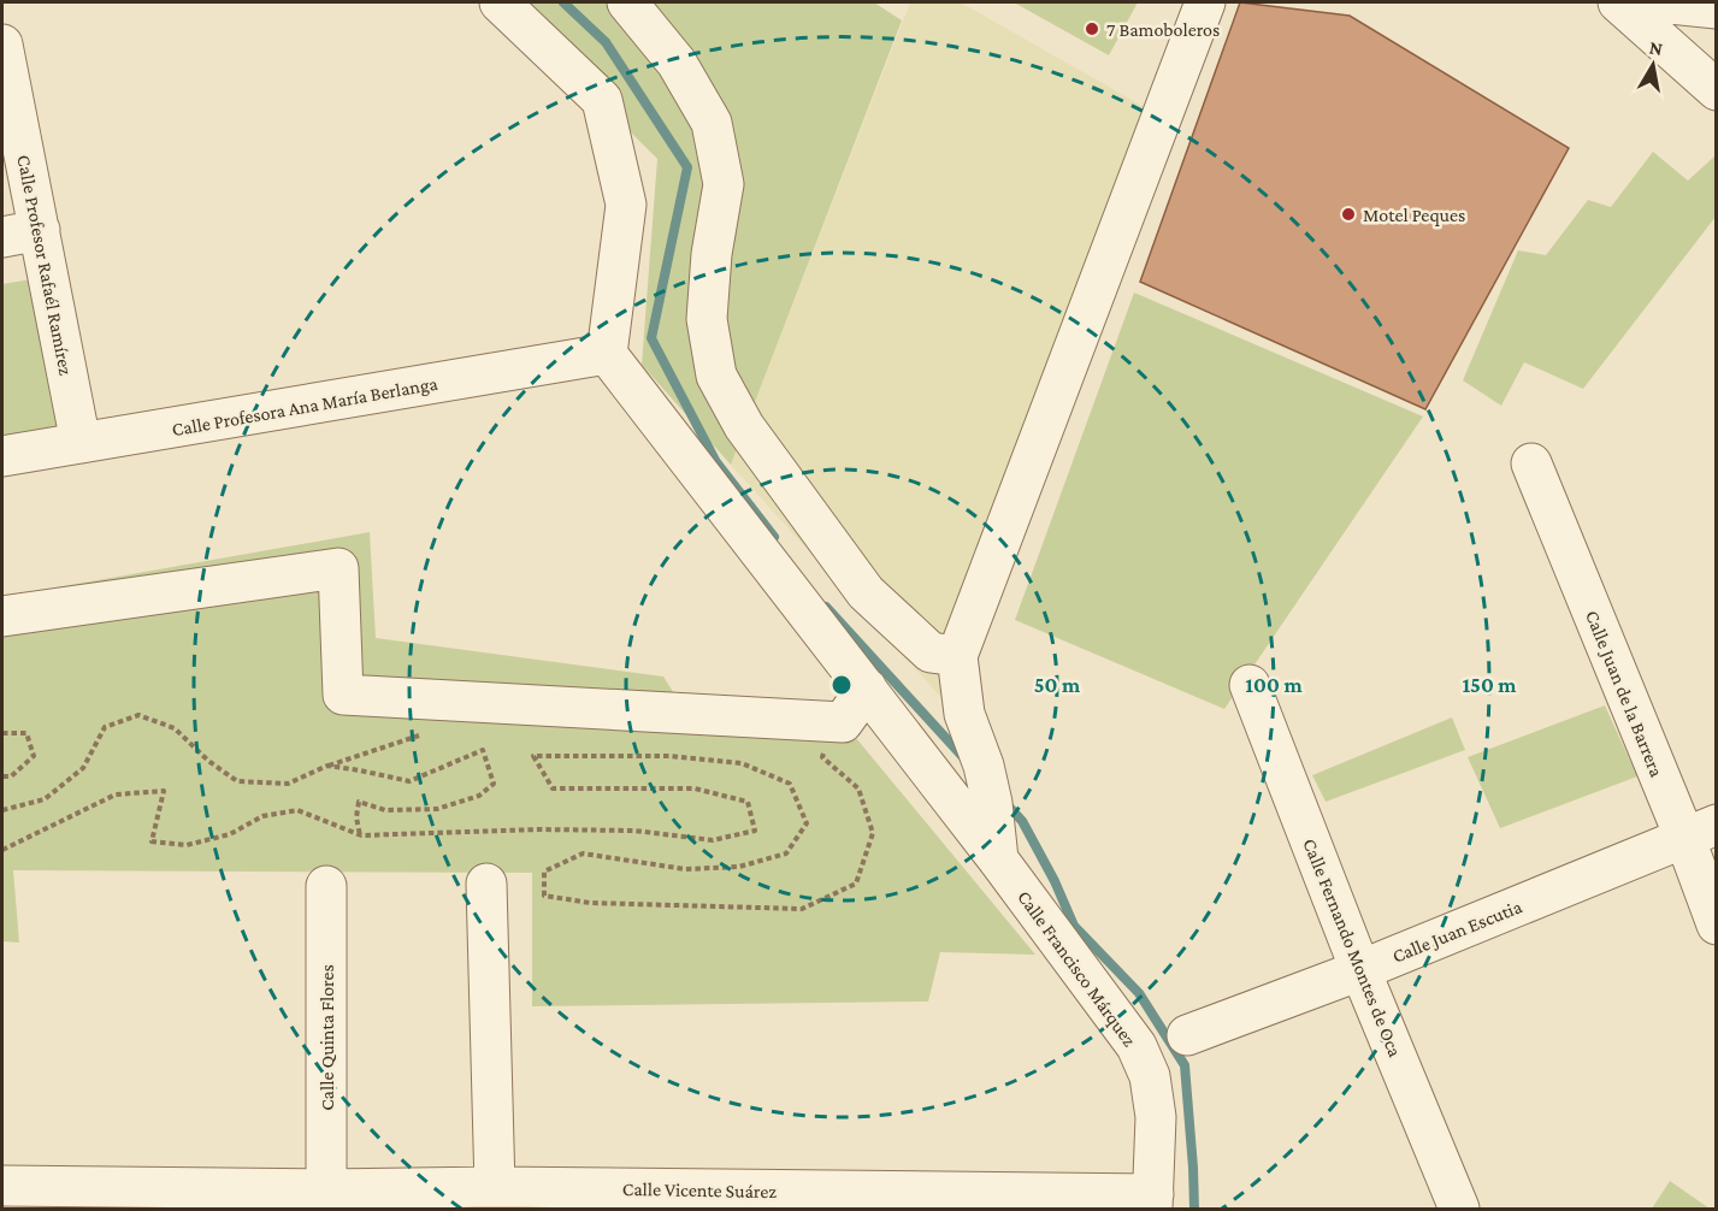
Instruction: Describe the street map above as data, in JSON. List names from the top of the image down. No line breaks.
{"streets":{"street":["Calle Profesor Rafaél Ramírez","Calle Profesora Ana María Berlanga","Calle Juan de la Barrera","Calle Juan Escutia","Calle Fernando Montes de Oca","Calle Francisco Márquez","Calle Quinta Flores","Calle Vicente Suárez"]},"crossings":[["Calle Profesor Rafaél Ramírez","Calle Profesora Ana María Berlanga"],["Calle Profesora Ana María Berlanga","Calle Francisco Márquez"],["Calle Juan de la Barrera","Calle Juan Escutia"],["Calle Juan Escutia","Calle Fernando Montes de Oca"],["Calle Francisco Márquez","Calle Vicente Suárez"],["Calle Quinta Flores","Calle Vicente Suárez"]],"places":["7 Bamoboleros","Motel Peques"],"north":"top","rings":["50 m","100 m","150 m"]}
